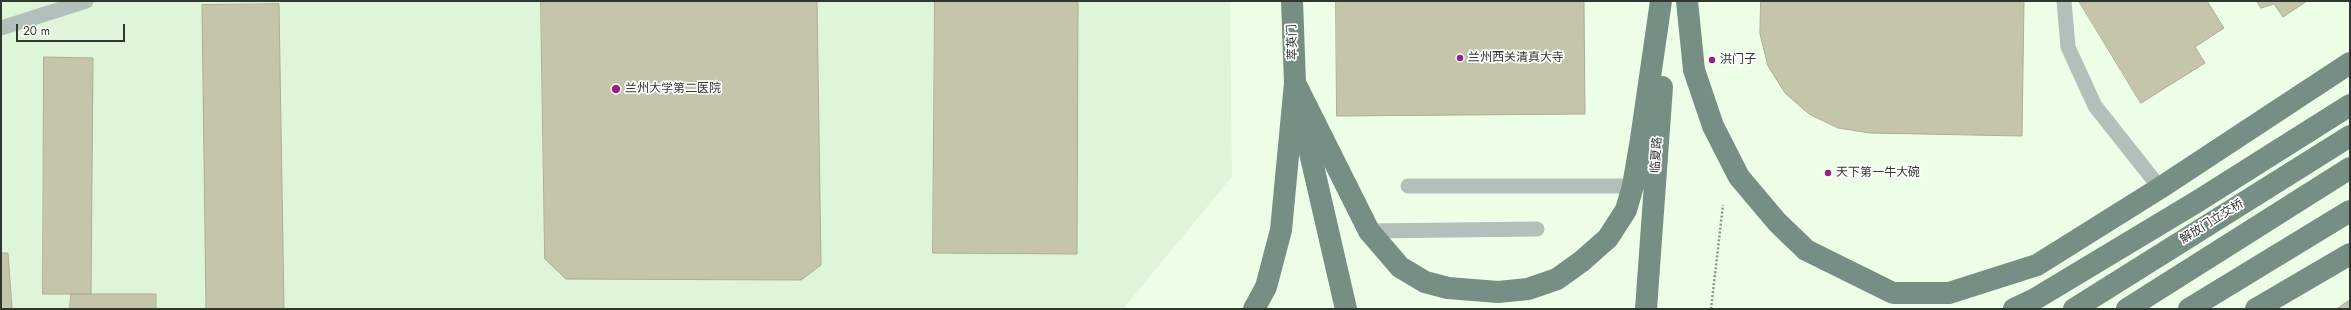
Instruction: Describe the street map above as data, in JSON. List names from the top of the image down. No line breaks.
{"streets":{"main road":["萃英门","临夏路","解放门立交桥"]},"places":["兰州西关清真大寺","洪门子","兰州大学第二医院","天下第一牛大碗"],"scale_bar":"20 m"}
